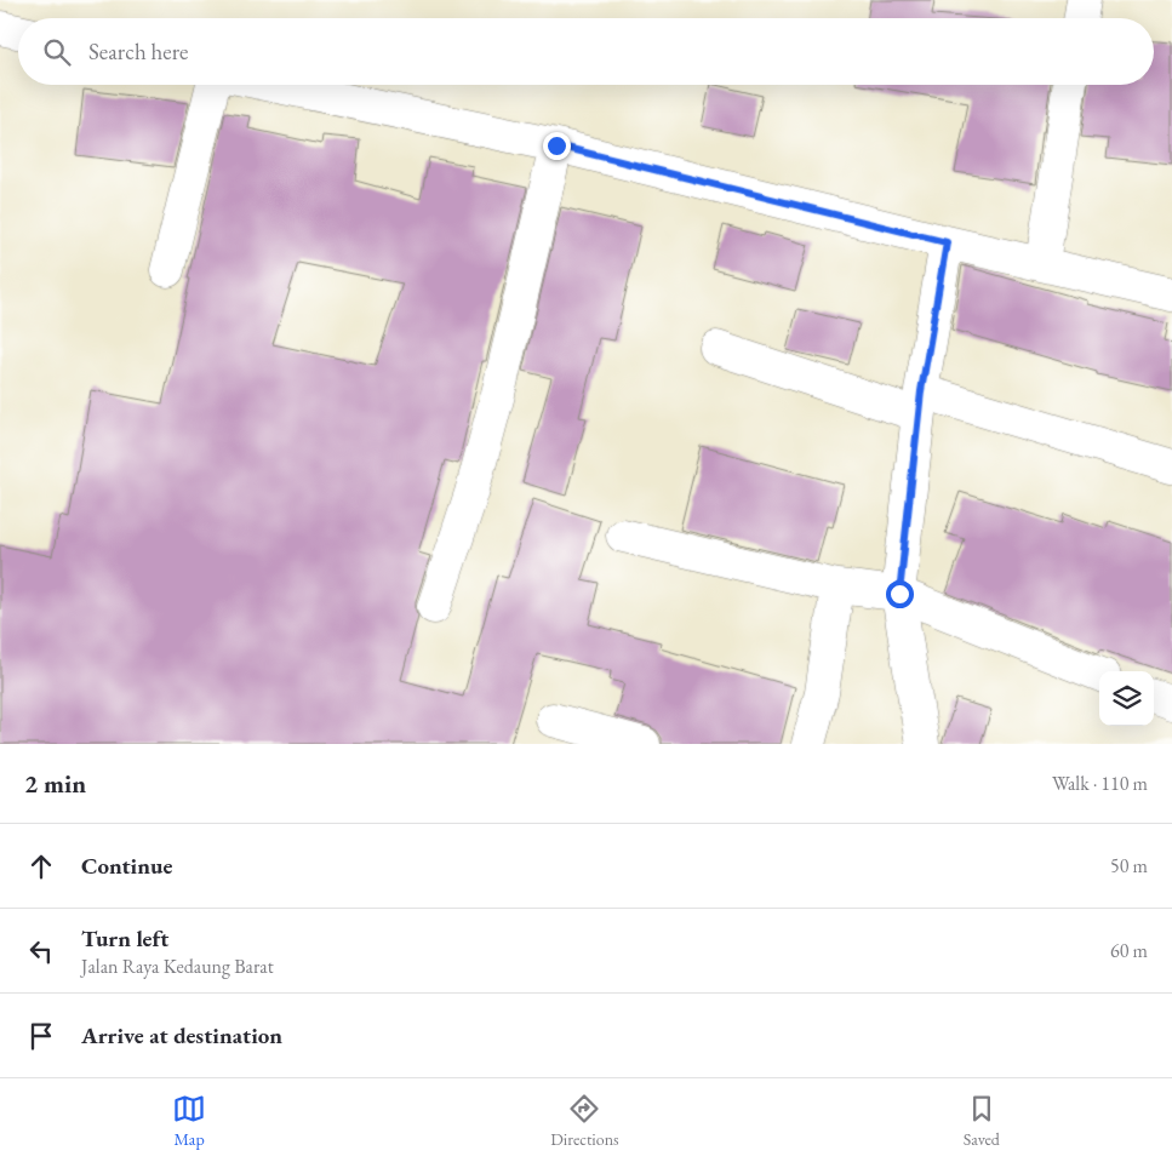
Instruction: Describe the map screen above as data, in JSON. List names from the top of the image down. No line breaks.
{"page":{"search":"Search here","heading":["2 min","Walk · 110 m"],"list":[["Continue","50 m"],["Turn left","Jalan Raya Kedaung Barat","60 m"],"Arrive at destination"],"nav":["Map","Directions","Saved"]}}
